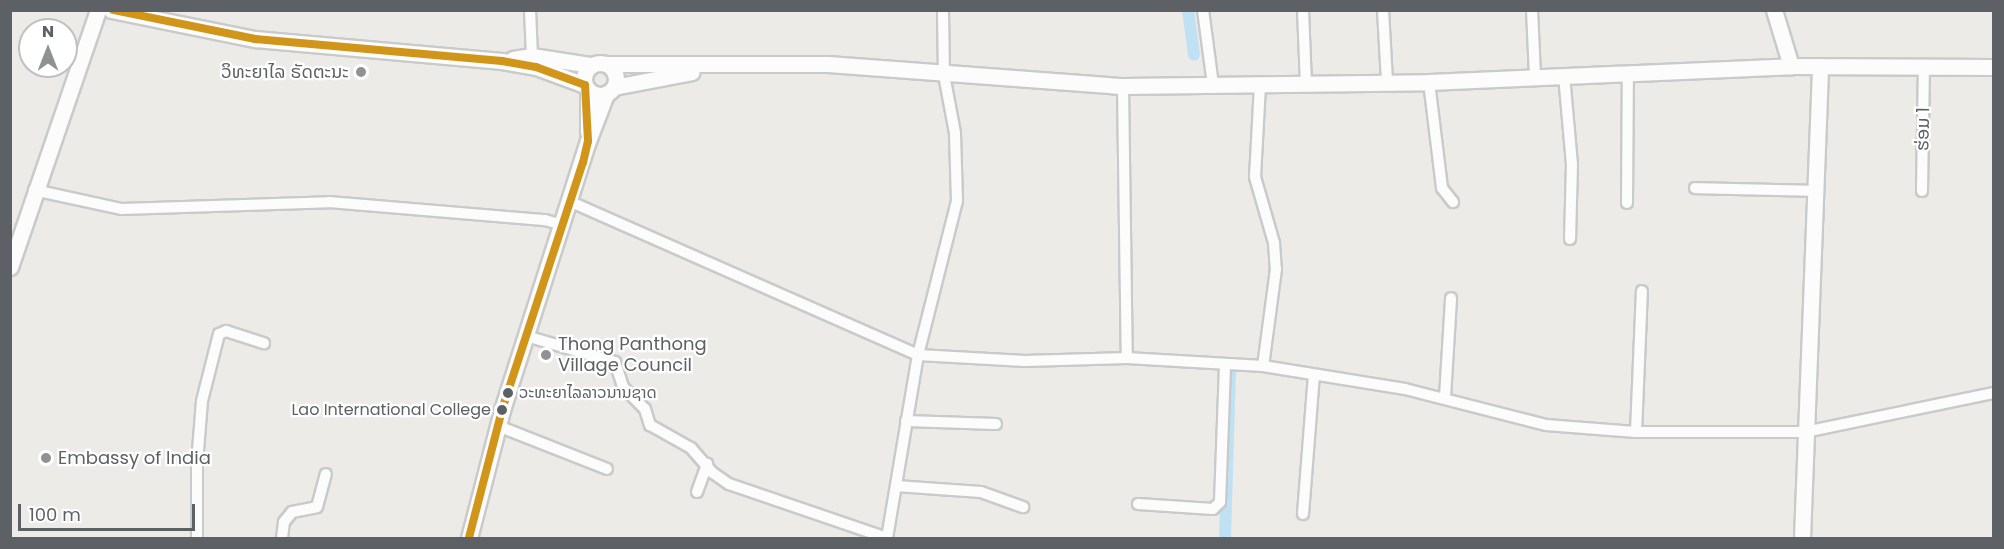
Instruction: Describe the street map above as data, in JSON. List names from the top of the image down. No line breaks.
{"streets":{"street":["ຮ່ອມ 1"]},"places":["ວິທະຍາໄລ ຣັດຕະນະ","Thong Panthong Village Council","ວະທະຍາໄລລາວນານຊາດ","Lao International College","Embassy of India"],"scale_bar":"100 m","north":"top"}
